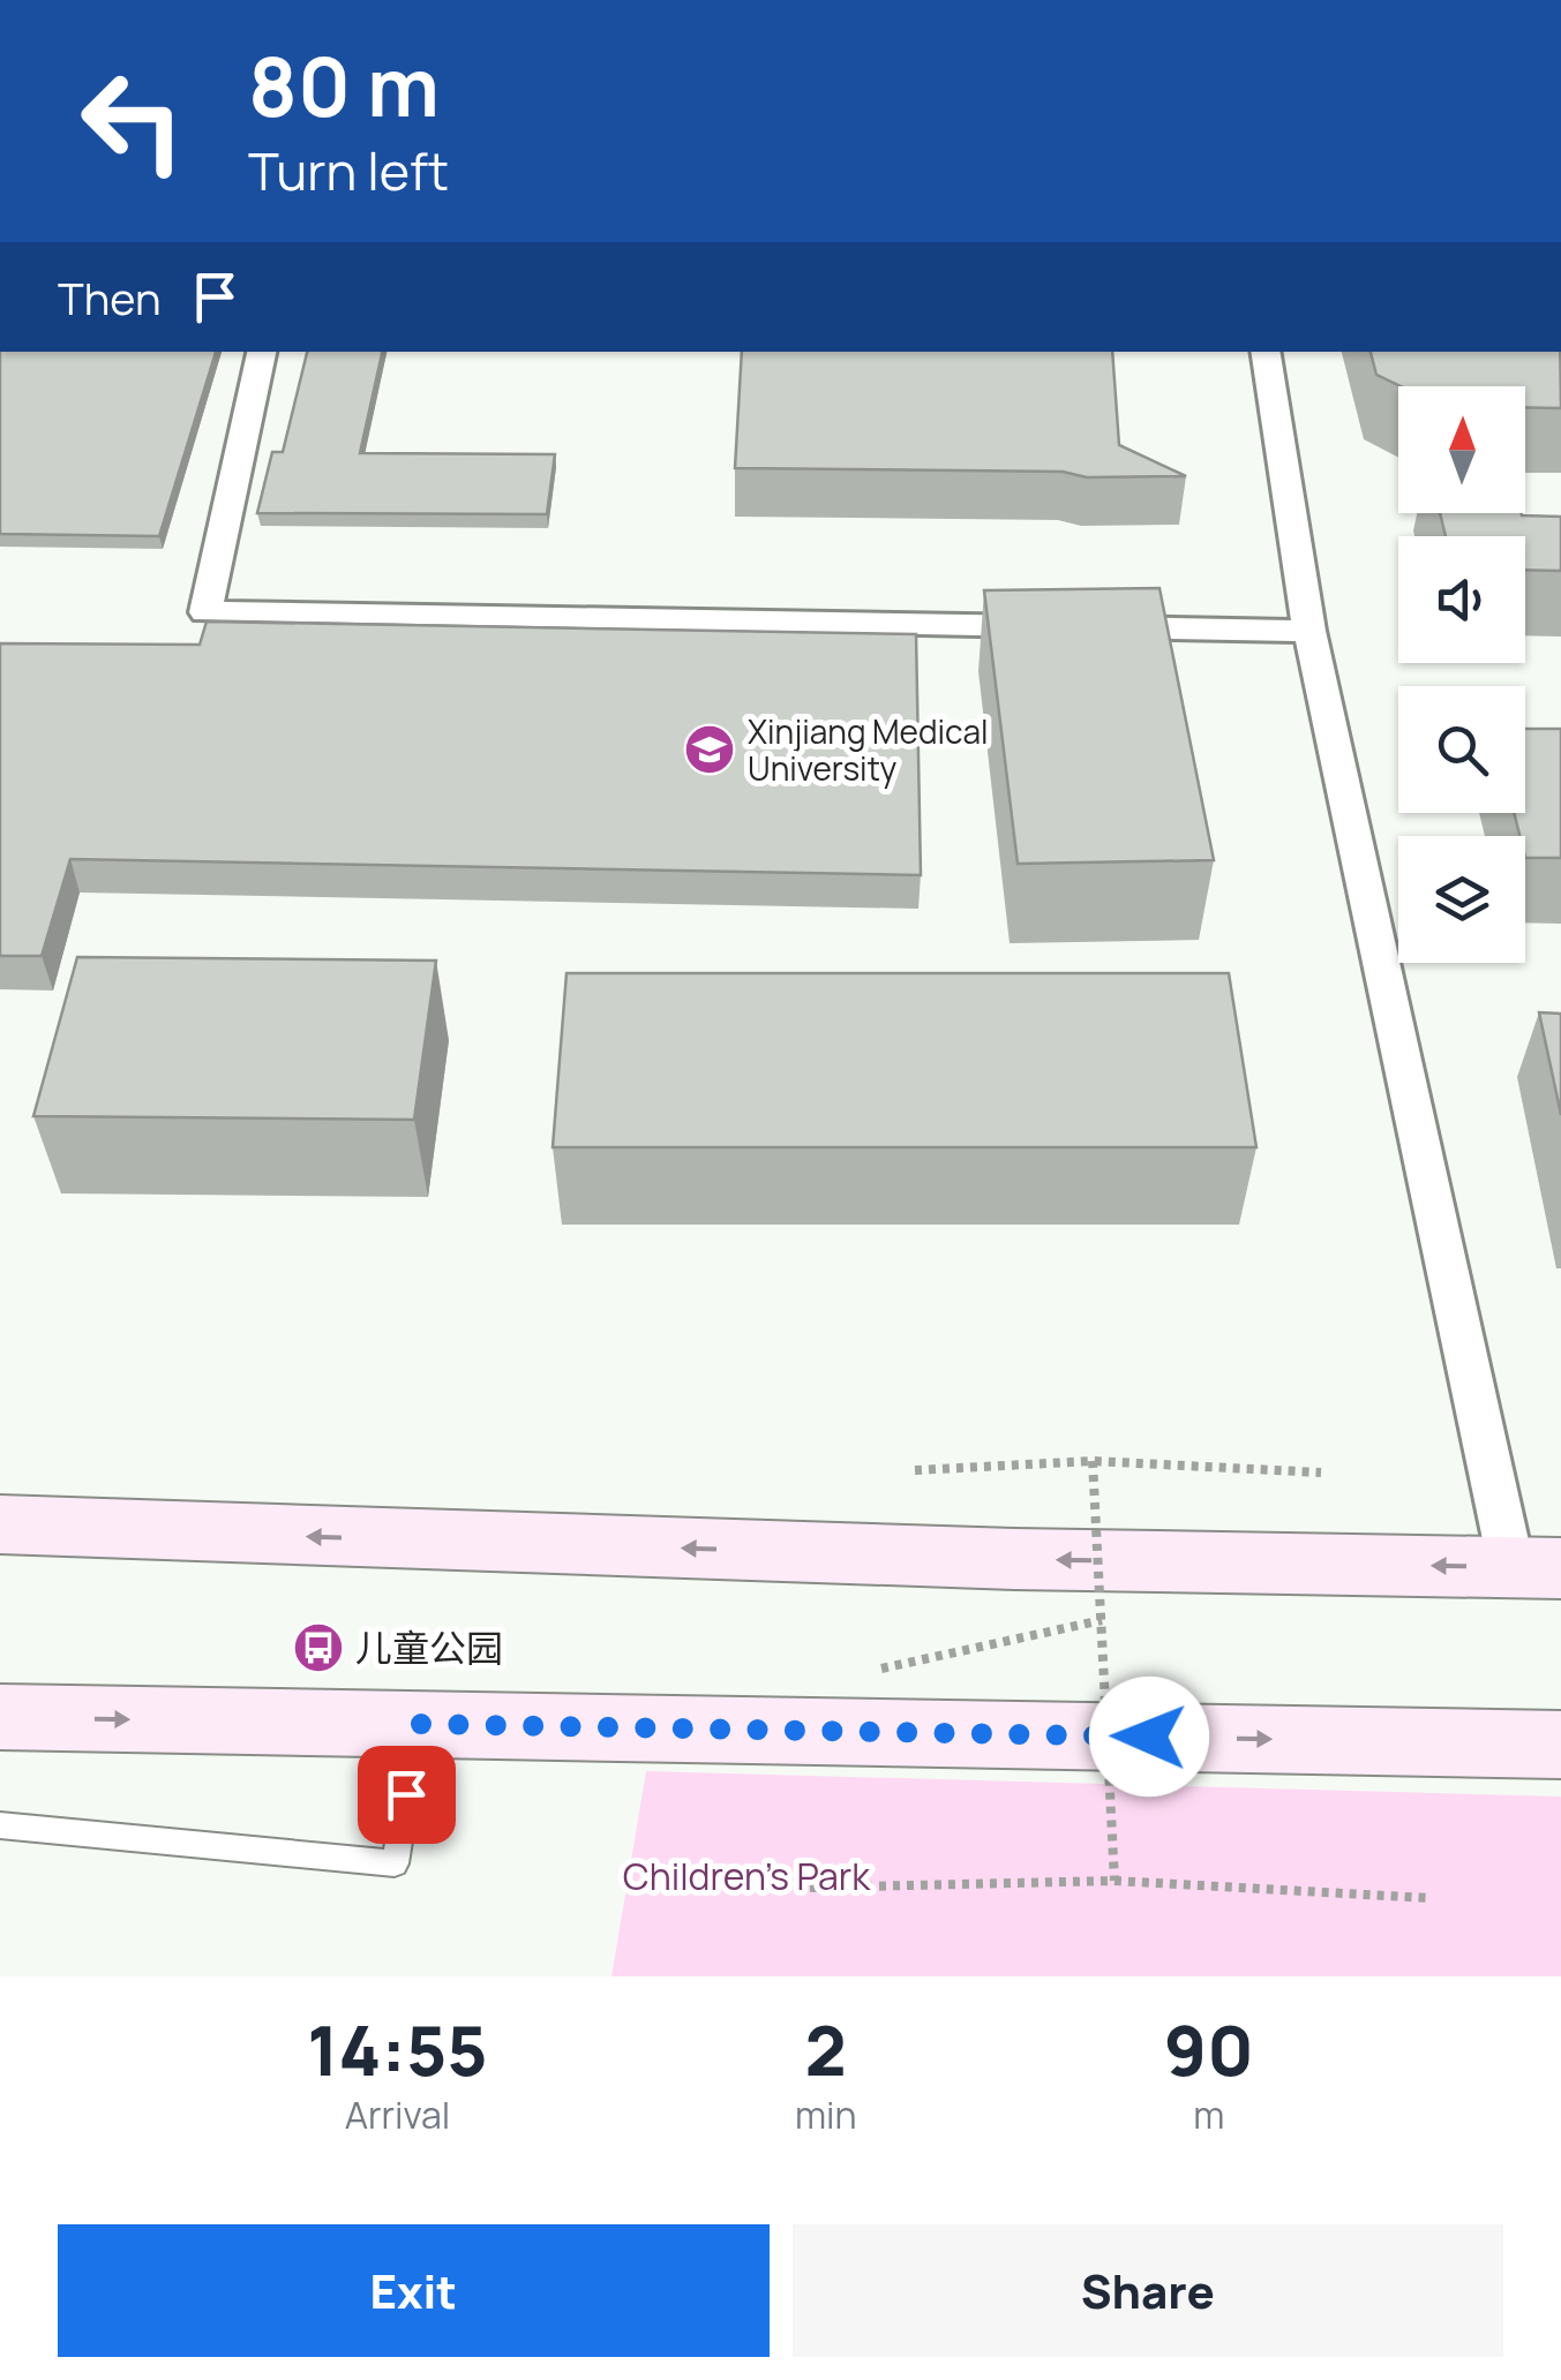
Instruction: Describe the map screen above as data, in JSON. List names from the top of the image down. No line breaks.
{"parks":["Children's Park"],"places":{"school or university":["Xinjiang Medical University"],"bus stop":["儿童公园"]},"north":"top","page":{"turn":["80 m","Turn left"],"then":"Then","eta":["14:55","Arrival","2","min","90","m"],"buttons":["Exit","Share"]}}
